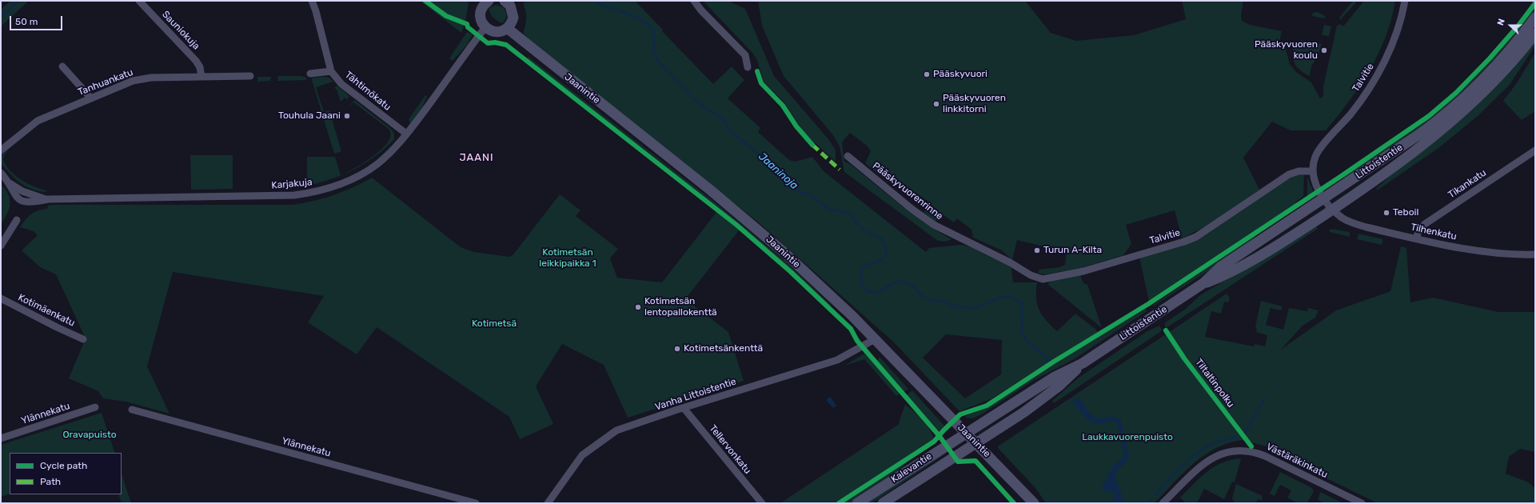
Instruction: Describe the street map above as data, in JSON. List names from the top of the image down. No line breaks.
{"streets":{"main road":["Jaanintie","Littoistentie","Kalevantie"],"street":["Sauniokuja","Talvitie","Tanhuankatu","Tähtimökatu","Karjakuja","Tikankatu","Pääskyvuorenrinne","Tilhenkatu","Kotimäenkatu","Vanha Littoistentie","Ylännekatu","Tellervonkatu","Västäräkinkatu"],"cycle path":["Tiltaltinpolku"]},"crossings":[["Sauniokuja","Tanhuankatu"],["Talvitie","Littoistentie"],["Talvitie","Pääskyvuorenrinne"],["Talvitie","Tilhenkatu"],["Jaanintie","Littoistentie"],["Jaanintie","Vanha Littoistentie"],["Jaanintie","Kalevantie"],["Tähtimökatu","Karjakuja"],["Littoistentie","Tilhenkatu"],["Littoistentie","Kalevantie"],["Tikankatu","Tilhenkatu"],["Vanha Littoistentie","Tellervonkatu"]],"districts":["JAANI"],"water":["Jaaninoja"],"parks":["Kotimetsän leikkipaikka 1","Kotimetsä","Oravapuisto","Laukkavuorenpuisto"],"places":["Pääskyvuoren koulu","Pääskyvuori","Pääskyvuoren linkkitorni","Touhula Jaani","Teboil","Turun A-Kilta","Kotimetsän lentopallokenttä","Kotimetsänkenttä"],"legend":["Cycle path","Path"],"scale_bar":"50 m","north":"left"}
